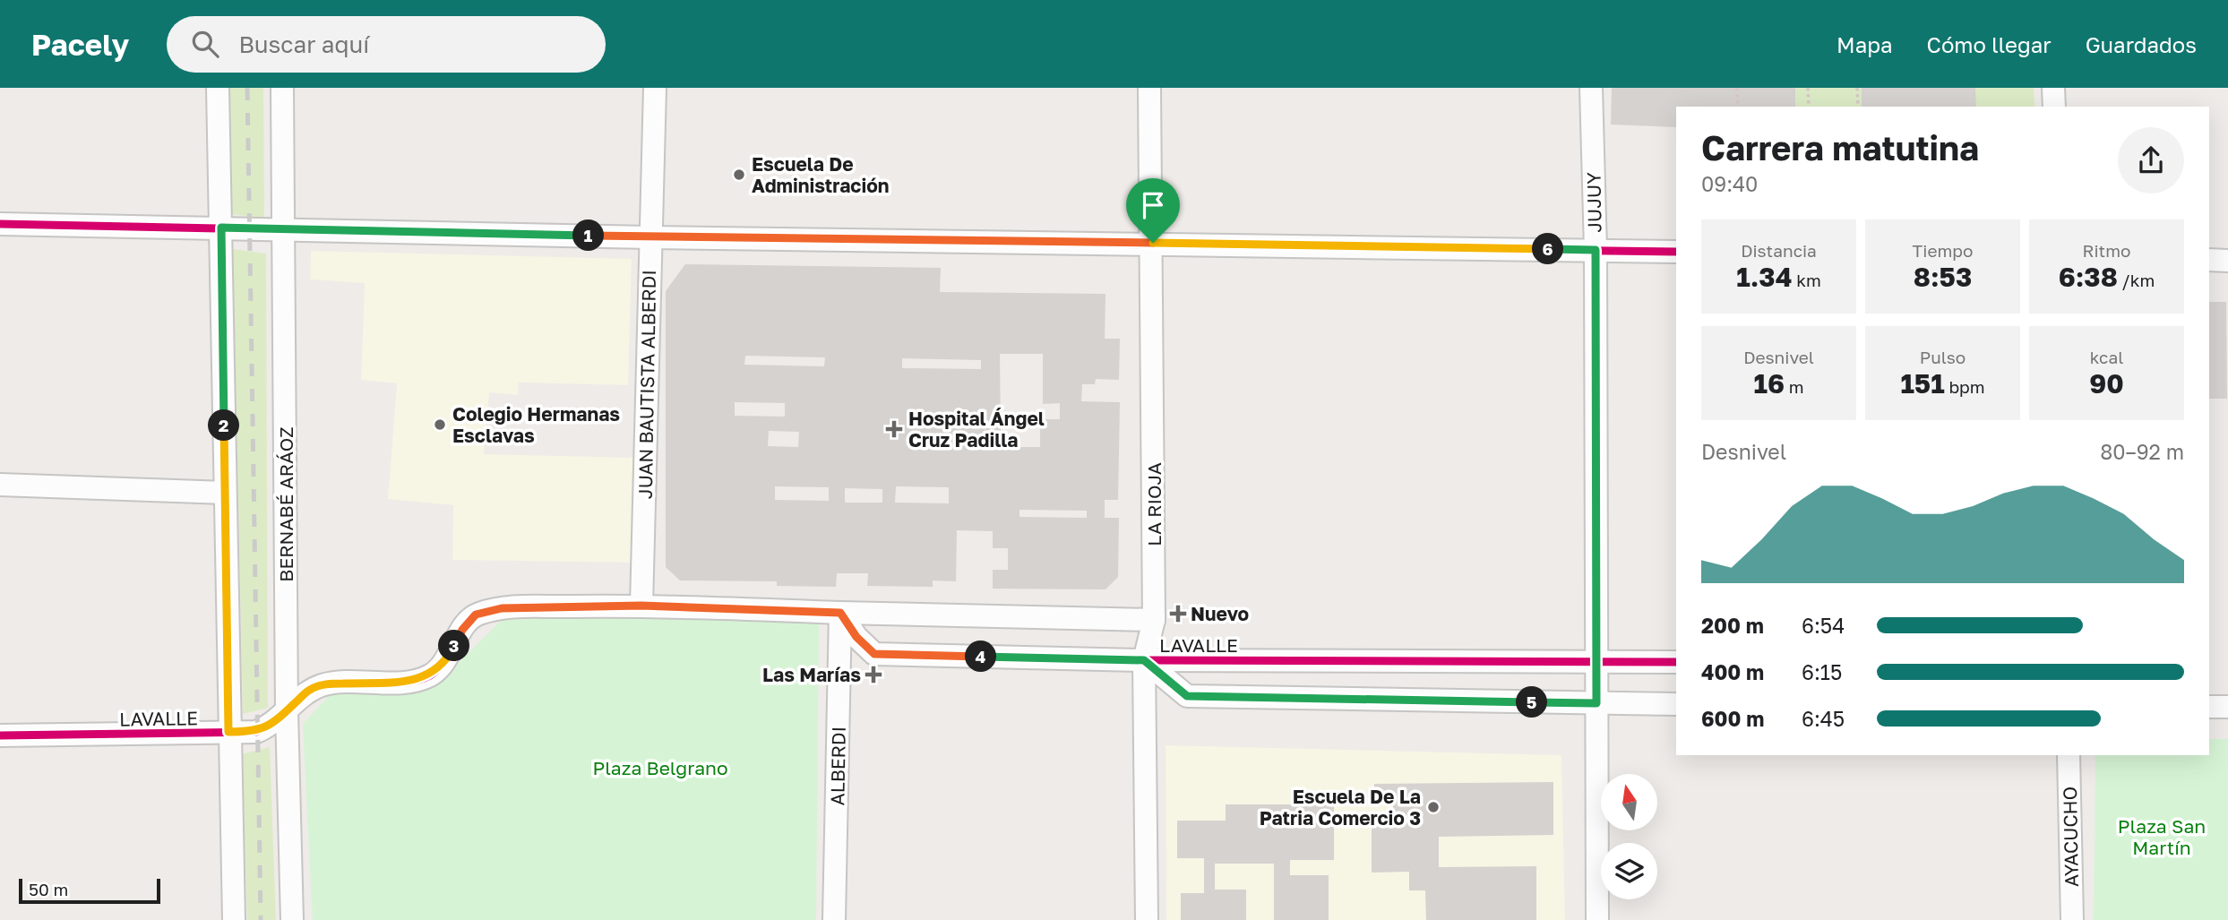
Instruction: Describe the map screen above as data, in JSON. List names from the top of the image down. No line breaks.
{"streets":{"street":["JUJUY","JUAN BAUTISTA ALBERDI","BERNABÉ ARÁOZ","LA RIOJA","LAVALLE","ALBERDI","AYACUCHO"]},"crossings":[["JUJUY","LAVALLE"],["JUAN BAUTISTA ALBERDI","LAVALLE"],["BERNABÉ ARÁOZ","LAVALLE"],["LA RIOJA","LAVALLE"],["LAVALLE","ALBERDI"]],"parks":["Plaza Belgrano","Plaza San Martín"],"places":{"other":["Escuela De Administración","Colegio Hermanas Esclavas","Escuela De La Patria Comercio 3"],"health":["Hospital Ángel Cruz Padilla","Nuevo","Las Marías"]},"scale_bar":"50 m","north":"top","page":{"header":"Pacely","search":"Buscar aquí","nav":["Mapa","Cómo llegar","Guardados"],"heading":["Carrera matutina","09:40"],"stats":[["Distancia","1.34 km"],["Tiempo","8:53"],["Ritmo","6:38 /km"],["Desnivel","16 m"],["Pulso","151 bpm"],["kcal","90"]],"pins":["1","6","2","3","4","5"],"chart":["Desnivel","80–92 m"],"list":[{"name":"200 m","note":"6:54"},{"name":"400 m","note":"6:15"},{"name":"600 m","note":"6:45"}],"scale":"50 m"}}
